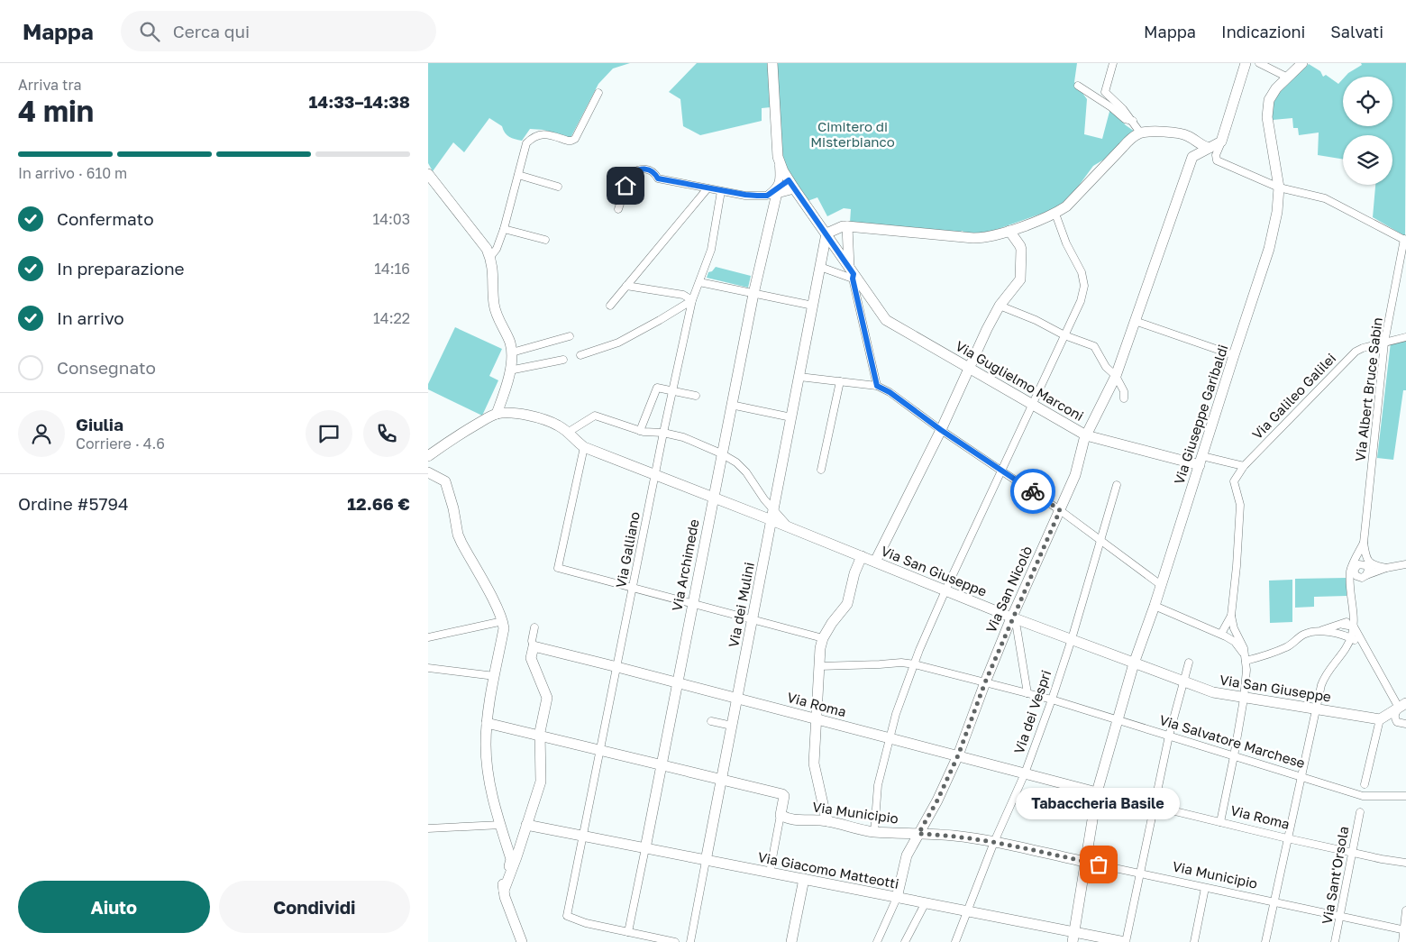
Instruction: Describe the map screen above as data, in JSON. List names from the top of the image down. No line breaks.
{"streets":{"street":["Via Guglielmo Marconi","Via Albert Bruce Sabin","Via Galileo Galilei","Via Giuseppe Garibaldi","Via Galliano","Via Archimede","Via San Giuseppe","Via San Nicolò","Via dei Mulini","Via Roma","Via dei Vespri","Via Salvatore Marchese","Via Municipio","Via Giacomo Matteotti","Via Sant'Orsola"]},"crossings":[["Via Guglielmo Marconi","Via Giuseppe Garibaldi"],["Via Guglielmo Marconi","Via San Nicolò"],["Via Guglielmo Marconi","Via dei Mulini"],["Via Albert Bruce Sabin","Via Galileo Galilei"],["Via Giuseppe Garibaldi","Via San Giuseppe"],["Via Giuseppe Garibaldi","Via Roma"],["Via Giuseppe Garibaldi","Via Salvatore Marchese"],["Via Galliano","Via Archimede"],["Via Galliano","Via San Giuseppe"],["Via Galliano","Via Roma"],["Via Galliano","Via Giacomo Matteotti"],["Via Archimede","Via San Giuseppe"],["Via Archimede","Via Roma"],["Via Archimede","Via Giacomo Matteotti"],["Via San Giuseppe","Via San Nicolò"],["Via San Giuseppe","Via dei Mulini"],["Via San Giuseppe","Via dei Vespri"],["Via San Nicolò","Via Roma"],["Via San Nicolò","Via Salvatore Marchese"],["Via San Nicolò","Via Municipio"],["Via San Nicolò","Via Giacomo Matteotti"],["Via dei Mulini","Via Roma"],["Via dei Mulini","Via Giacomo Matteotti"],["Via Roma","Via dei Vespri"],["Via Roma","Via Sant'Orsola"],["Via dei Vespri","Via Salvatore Marchese"],["Via dei Vespri","Via Municipio"],["Via dei Vespri","Via Giacomo Matteotti"],["Via Municipio","Via Sant'Orsola"]],"parks":["Cimitero di Misterbianco"],"places":["Tabaccheria Basile"],"page":{"header":"Mappa","search":"Cerca qui","nav":["Mappa","Indicazioni","Salvati"],"heading":["4 min","Arriva tra","14:33–14:38"],"panel":["Giulia","Corriere · 4.6","Ordine #5794","12.66 €"],"bar":"In arrivo · 610 m","list":[["Confermato","14:03"],["In preparazione","14:16"],["In arrivo","14:22"],"Consegnato"],"bubble":"Tabaccheria Basile","buttons":["Aiuto","Condividi"]}}
